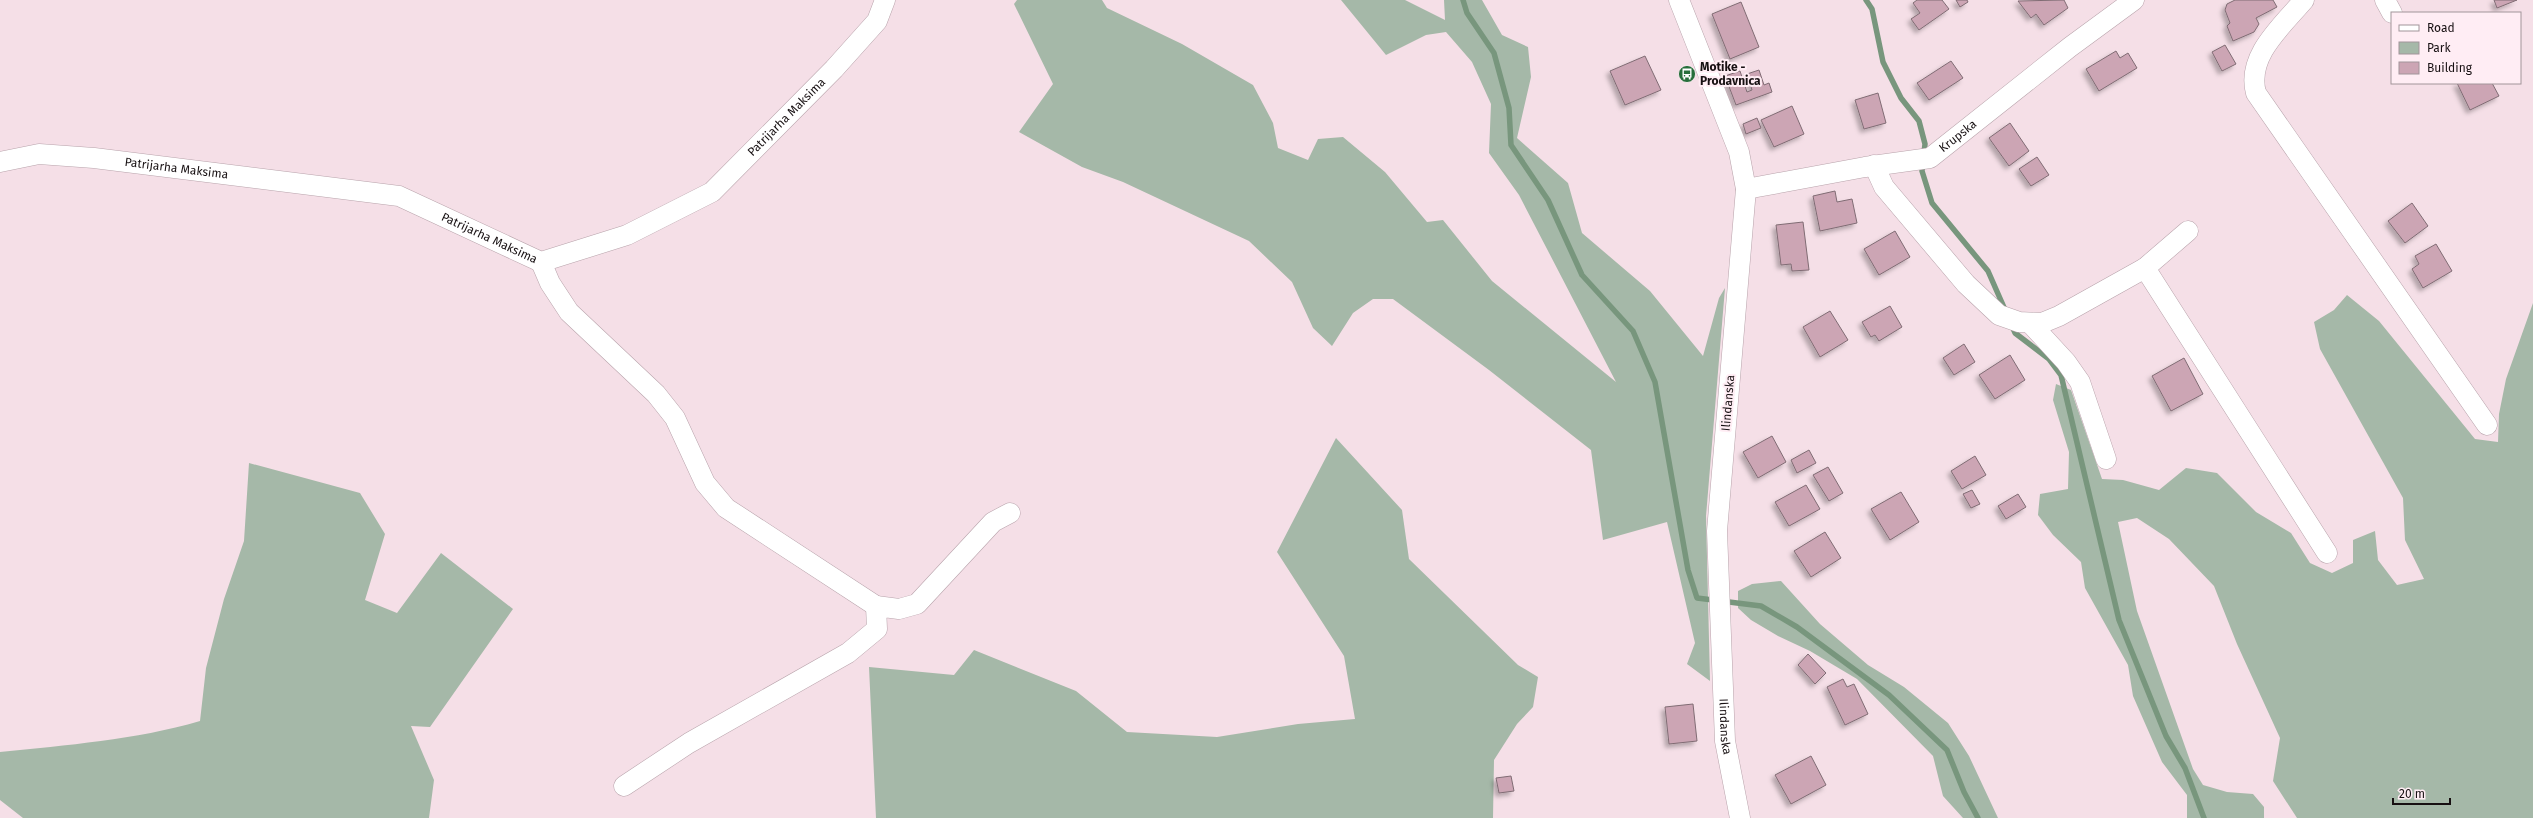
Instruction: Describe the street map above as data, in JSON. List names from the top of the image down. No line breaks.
{"streets":{"street":["Patrijarha Maksima","Krupska","Ilindanska"]},"crossings":[["Krupska","Ilindanska"]],"places":{"bus stop":["Motike - Prodavnica"]},"legend":["Road","Park","Building"],"scale_bar":"20 m"}
